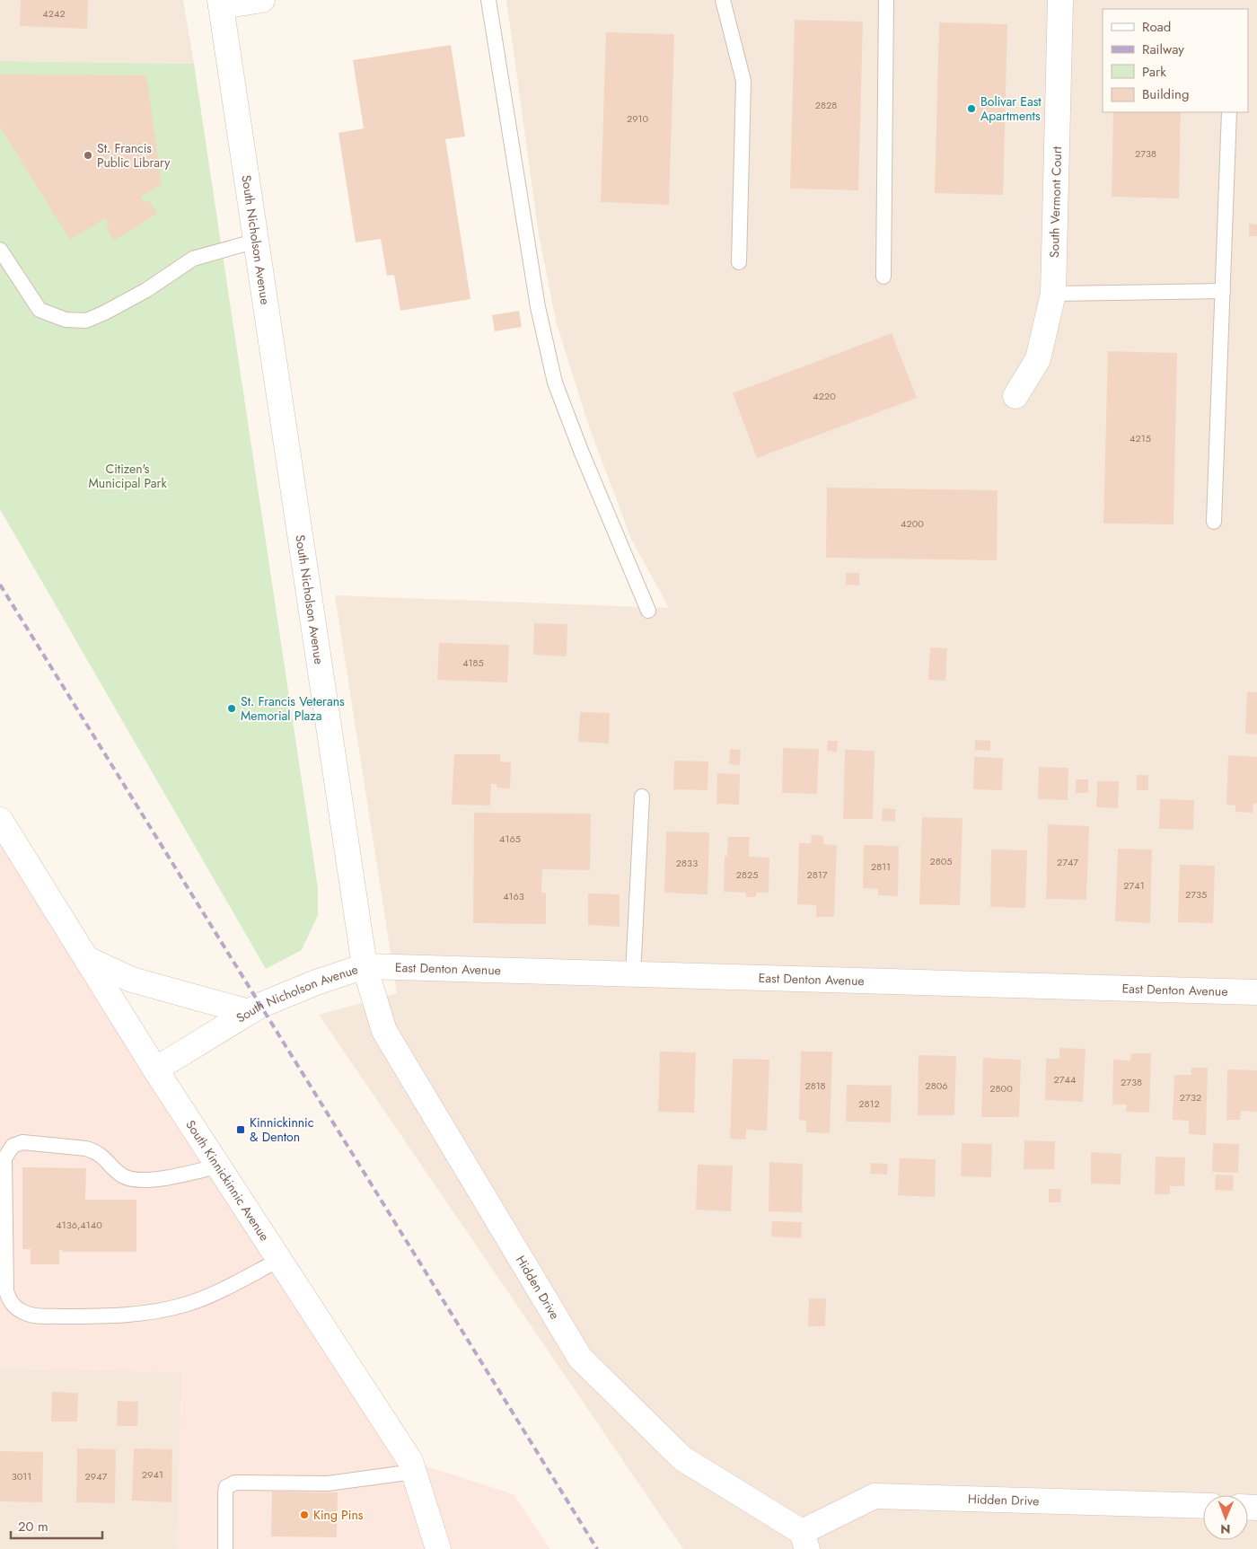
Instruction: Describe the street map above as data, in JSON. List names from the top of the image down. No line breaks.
{"streets":{"street":["South Vermont Court","South Nicholson Avenue","East Denton Avenue","South Kinnickinnic Avenue","Hidden Drive"]},"crossings":[["South Nicholson Avenue","East Denton Avenue"],["South Nicholson Avenue","South Kinnickinnic Avenue"],["South Nicholson Avenue","Hidden Drive"],["East Denton Avenue","Hidden Drive"]],"parks":["Citizen's Municipal Park"],"places":{"other":["Bolivar East Apartments","St. Francis Public Library","St. Francis Veterans Memorial Plaza","King Pins"],"transit":["Kinnickinnic & Denton"]},"house_numbers":["4242","2828","2910","2738","4220","4215","4200","4185","4165","2805","2747","2833","2811","2825","2817","2741","2735","4163","2744","2738","2818","2806","2800","2732","2812","4136,4140","2941","3011","2947"],"legend":["Road","Railway","Park","Building"],"scale_bar":"20 m","north":"bottom"}
